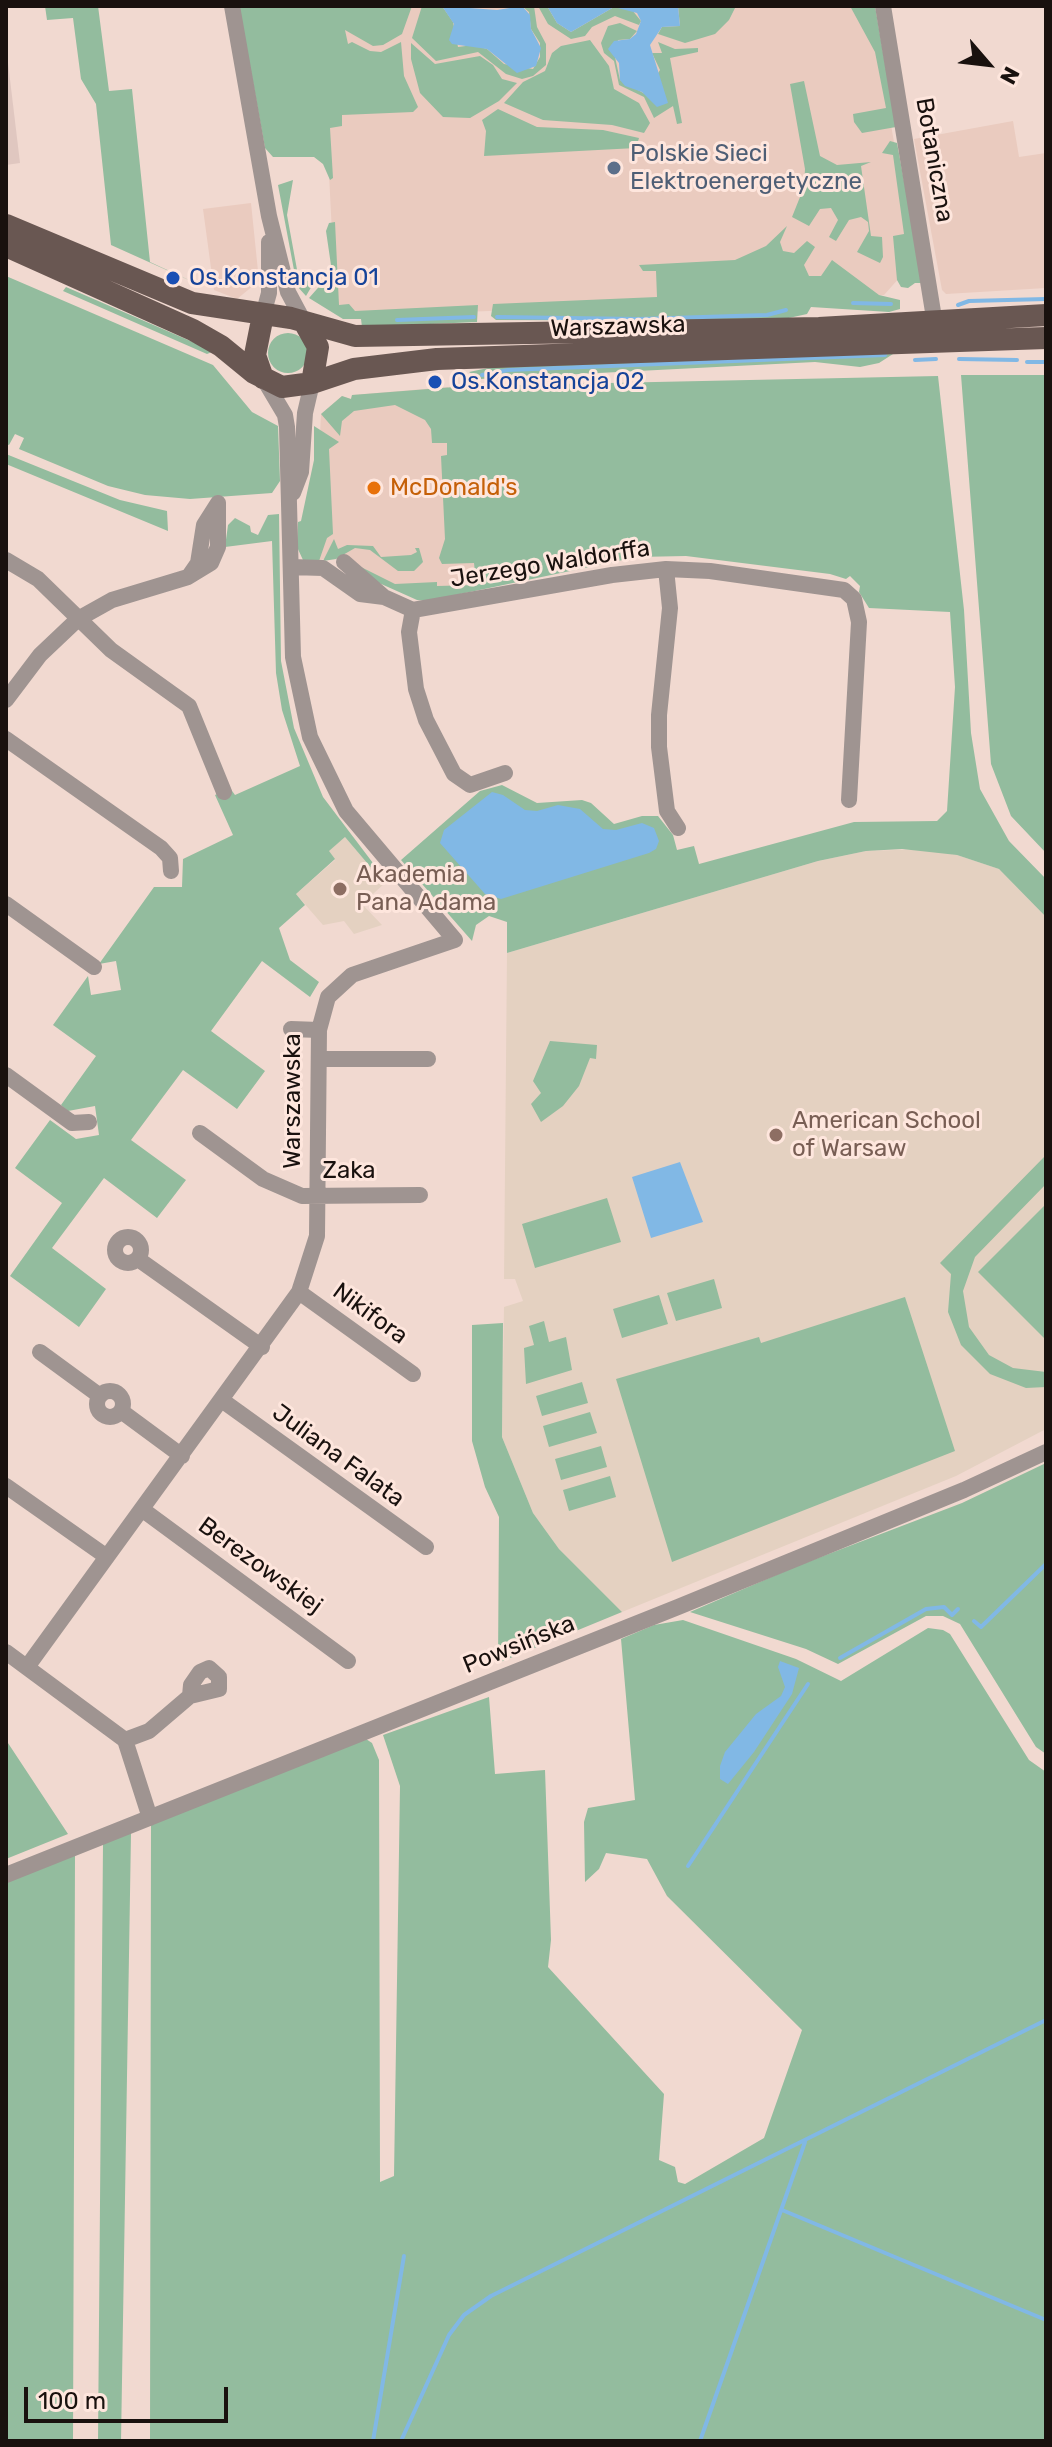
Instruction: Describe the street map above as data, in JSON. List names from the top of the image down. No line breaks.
{"streets":{"main road":["Warszawska"],"street":["Botaniczna","Jerzego Waldorffa","Zaka","Nikifora","Juliana Falata","Berezowskiej","Powsińska"]},"crossings":[["Botaniczna","Warszawska"],["Warszawska","Zaka"],["Warszawska","Nikifora"],["Warszawska","Juliana Falata"],["Warszawska","Berezowskiej"]],"places":["Polskie Sieci Elektroenergetyczne","Os.Konstancja 01","Os.Konstancja 02","McDonald's","Akademia Pana Adama","American School of Warsaw"],"scale_bar":"100 m","north":"bottom right"}
